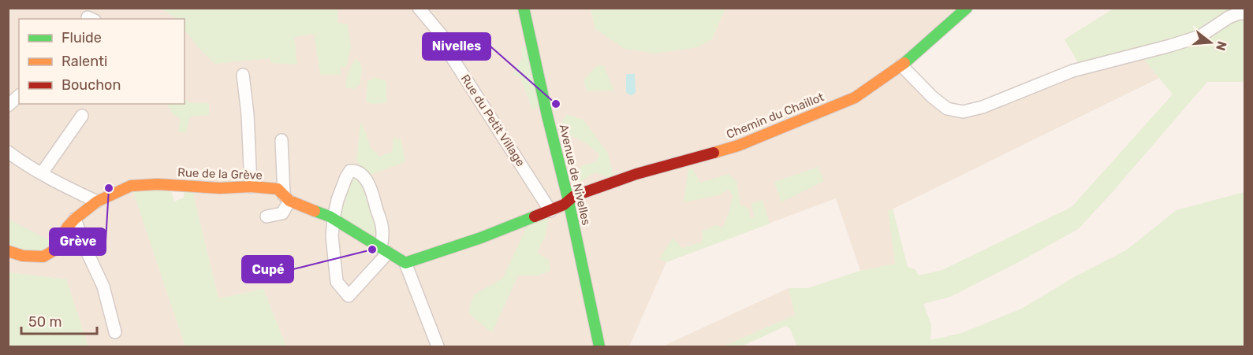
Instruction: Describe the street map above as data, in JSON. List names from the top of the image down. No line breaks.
{"streets":{"street":["Chemin du Chaillot","Rue du Petit Village","Rue de la Grève","Avenue de Nivelles"]},"crossings":[["Chemin du Chaillot","Avenue de Nivelles"]],"places":["Nivelles","Grève","Cupé"],"legend":["Fluide","Ralenti","Bouchon"],"scale_bar":"50 m","north":"right"}
